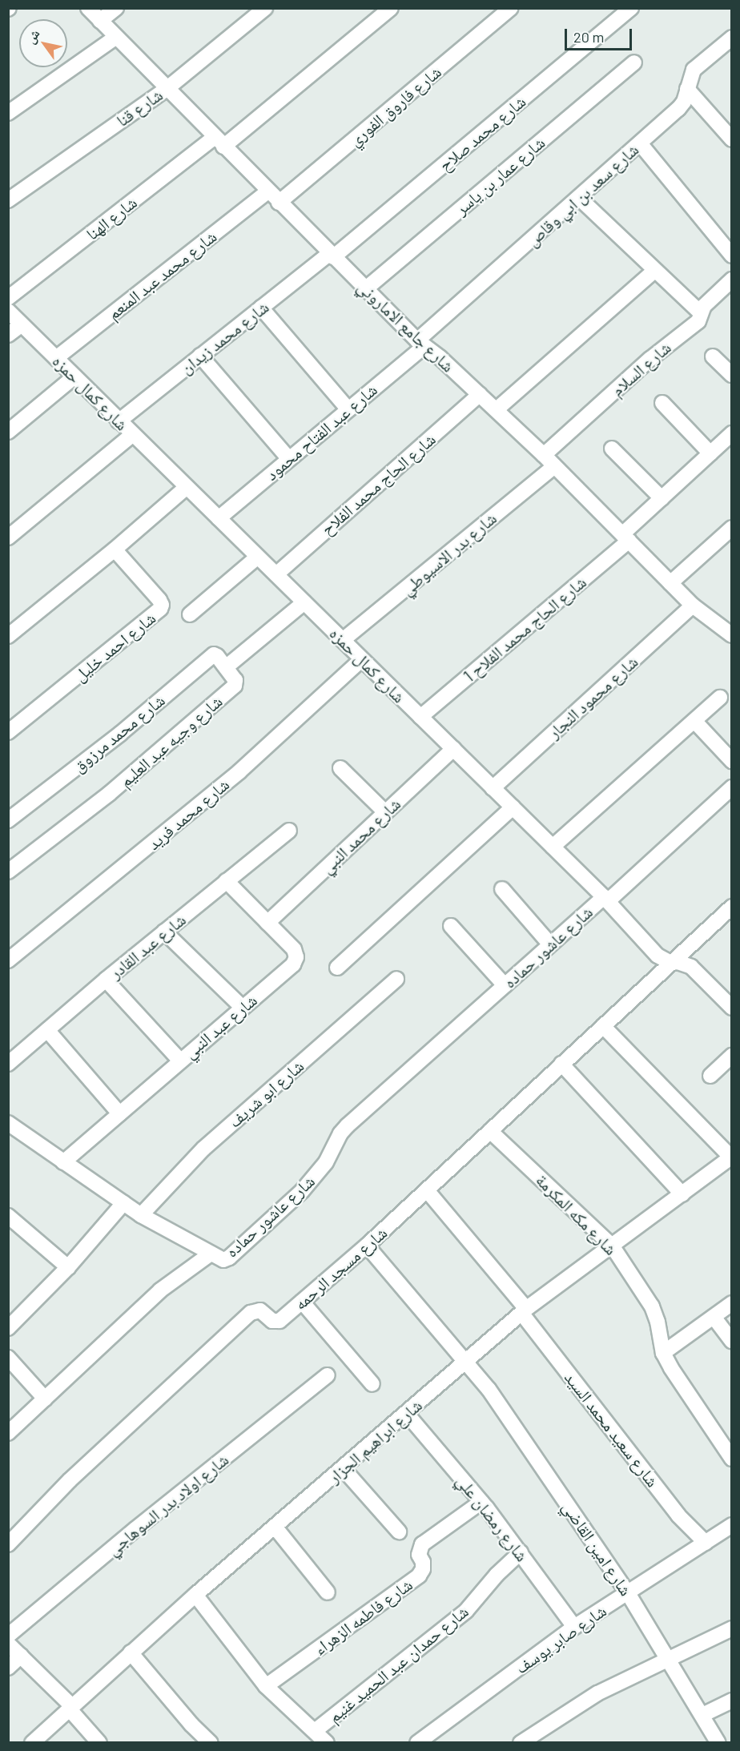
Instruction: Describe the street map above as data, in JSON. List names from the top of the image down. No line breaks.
{"streets":{"street":["شارع فاروق الفوري","شارع قنا","شارع محمد صلاح","شارع عمار بن ياسر","شارع سعد بن ابي وقاص","شارع الهنا","شارع محمد عبد المنعم","شارع جامع الاماروني","شارع محمد زيدان","شارع السلام","شارع كمال حمزه","شارع عبد الفتاح محمود","شارع الحاج محمد الفلاح","شارع بدر الاسيوطي","شارع الحاج محمد الفلاح 1","شارع احمد خليل","شارع محمود النجار","شارع محمد مرزوق","شارع وجيه عبد العليم","شارع محمد فريد","شارع محمد النبي","شارع عبد القادر","شارع عاشور حماده","شارع عبد النبي","شارع ابو شريف","شارع مكه المكرمة","شارع مسجد الرحمه","شارع سعيد محمد السيد","شارع ابراهيم الجزار","شارع اولاد بدر السوهاجي","شارع رمضان علي","شارع امين القاضي","شارع فاطمه الزهراء","شارع صابر يوسف","شارع حمدان عبد الحميد غنيم"]},"crossings":[["شارع فاروق الفوري","شارع جامع الاماروني"],["شارع قنا","شارع جامع الاماروني"],["شارع محمد صلاح","شارع جامع الاماروني"],["شارع محمد صلاح","شارع محمد زيدان"],["شارع عمار بن ياسر","شارع جامع الاماروني"],["شارع سعد بن ابي وقاص","شارع جامع الاماروني"],["شارع سعد بن ابي وقاص","شارع عبد الفتاح محمود"],["شارع الهنا","شارع جامع الاماروني"],["شارع محمد عبد المنعم","شارع جامع الاماروني"],["شارع محمد عبد المنعم","شارع كمال حمزه"],["شارع جامع الاماروني","شارع محمد زيدان"],["شارع جامع الاماروني","شارع السلام"],["شارع جامع الاماروني","شارع عبد الفتاح محمود"],["شارع جامع الاماروني","شارع الحاج محمد الفلاح"],["شارع جامع الاماروني","شارع بدر الاسيوطي"],["شارع جامع الاماروني","شارع الحاج محمد الفلاح 1"],["شارع جامع الاماروني","شارع محمود النجار"],["شارع محمد زيدان","شارع كمال حمزه"],["شارع كمال حمزه","شارع عبد الفتاح محمود"],["شارع كمال حمزه","شارع الحاج محمد الفلاح"],["شارع كمال حمزه","شارع بدر الاسيوطي"],["شارع كمال حمزه","شارع الحاج محمد الفلاح 1"],["شارع كمال حمزه","شارع محمود النجار"],["شارع كمال حمزه","شارع محمد فريد"],["شارع كمال حمزه","شارع محمد النبي"],["شارع كمال حمزه","شارع عاشور حماده"],["شارع كمال حمزه","شارع مسجد الرحمه"],["شارع محمد مرزوق","شارع وجيه عبد العليم"],["شارع محمد النبي","شارع عبد النبي"],["شارع عبد القادر","شارع عبد النبي"],["شارع مكه المكرمة","شارع مسجد الرحمه"],["شارع مكه المكرمة","شارع ابراهيم الجزار"],["شارع مسجد الرحمه","شارع سعيد محمد السيد"],["شارع مسجد الرحمه","شارع امين القاضي"],["شارع سعيد محمد السيد","شارع ابراهيم الجزار"],["شارع سعيد محمد السيد","شارع صابر يوسف"],["شارع ابراهيم الجزار","شارع رمضان علي"],["شارع ابراهيم الجزار","شارع امين القاضي"],["شارع رمضان علي","شارع فاطمه الزهراء"],["شارع رمضان علي","شارع صابر يوسف"],["شارع رمضان علي","شارع حمدان عبد الحميد غنيم"],["شارع امين القاضي","شارع صابر يوسف"]],"scale_bar":"20 m","north":"top left"}
